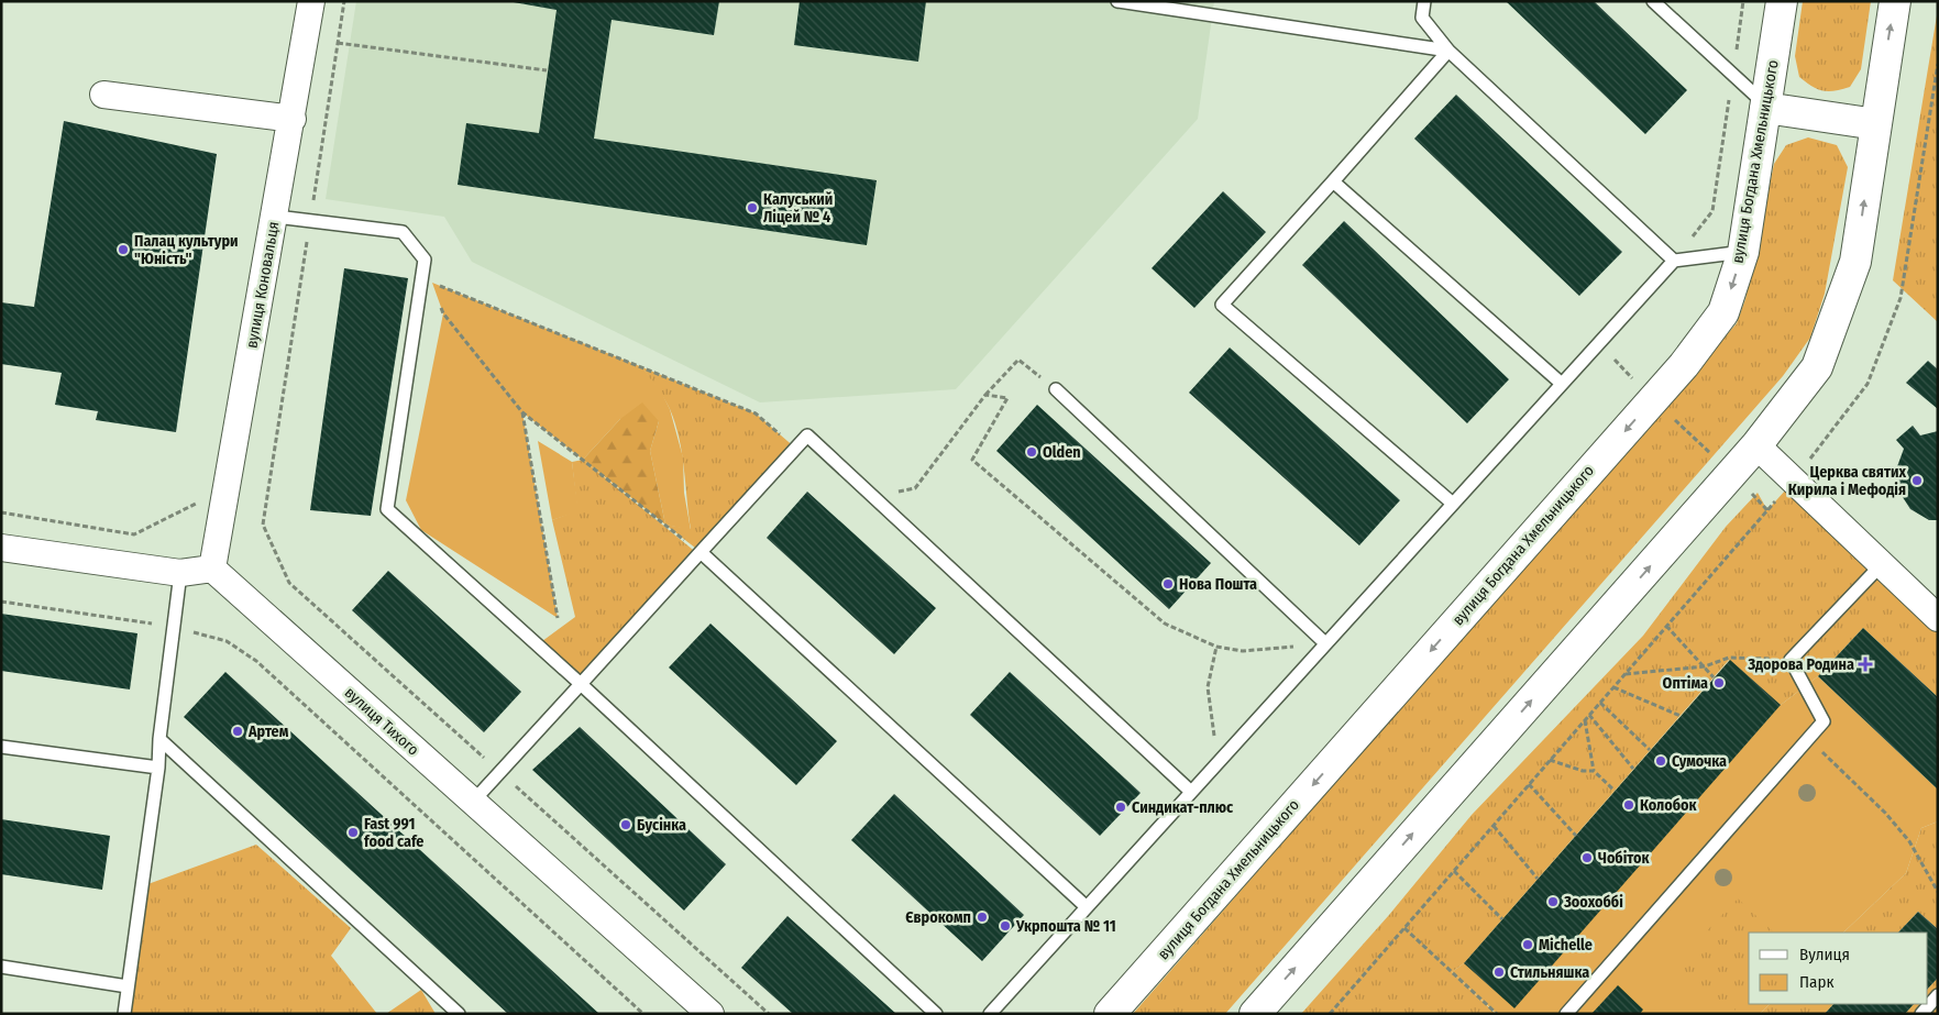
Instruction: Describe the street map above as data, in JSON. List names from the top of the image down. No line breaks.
{"streets":{"street":["вулиця Богдана Хмельницького","вулиця Коновальця","вулиця Тихого"]},"crossings":[["вулиця Коновальця","вулиця Тихого"]],"places":{"other":["Калуський Ліцей № 4","Палац культури \"Юність\"","Olden","Церква святих Кирила і Мефодія","Нова Пошта","Оптіма","Артем","Сумочка","Колобок","Синдикат-плюс","Бусінка","Fast 991 food cafe","Чобіток","Зоохоббі","Єврокомп","Укрпошта № 11","Michelle","Стильняшка"],"health":["Здорова Родина"]},"legend":["Вулиця","Парк"]}
